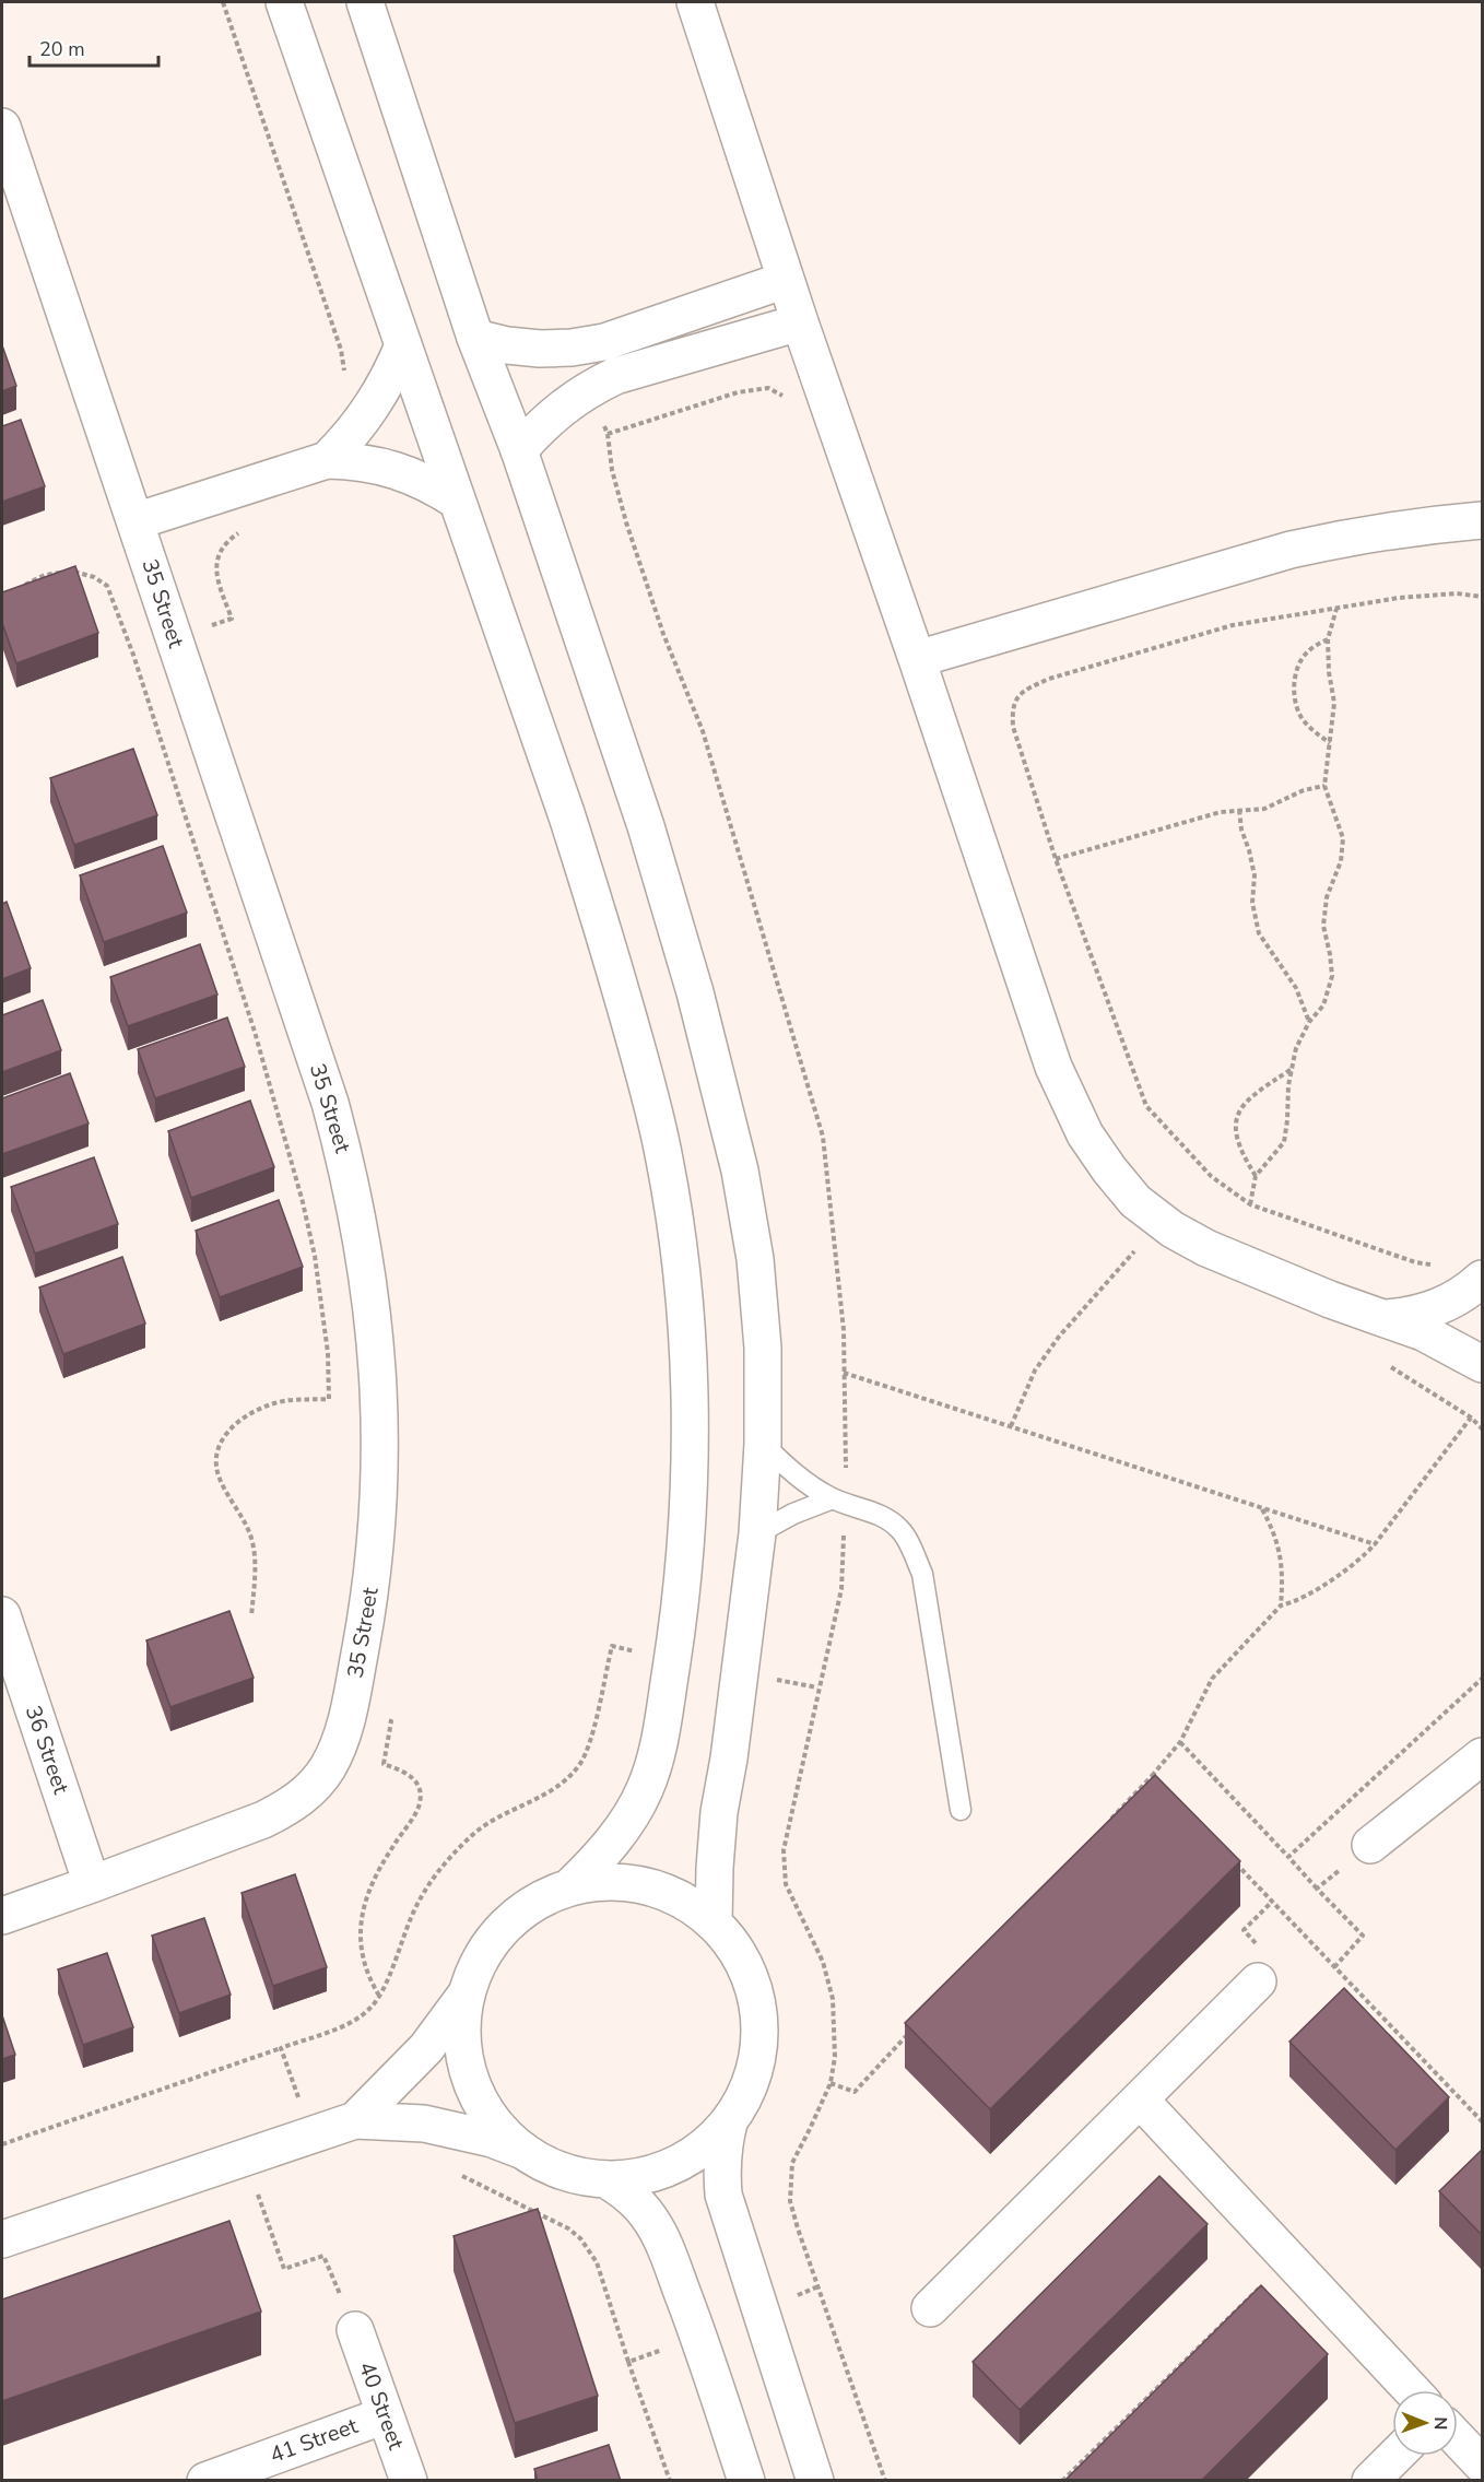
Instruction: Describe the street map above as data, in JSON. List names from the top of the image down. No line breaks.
{"streets":{"street":["35 Street","36 Street","40 Street","41 Street"]},"crossings":[["35 Street","36 Street"],["40 Street","41 Street"]],"scale_bar":"20 m","north":"right"}
